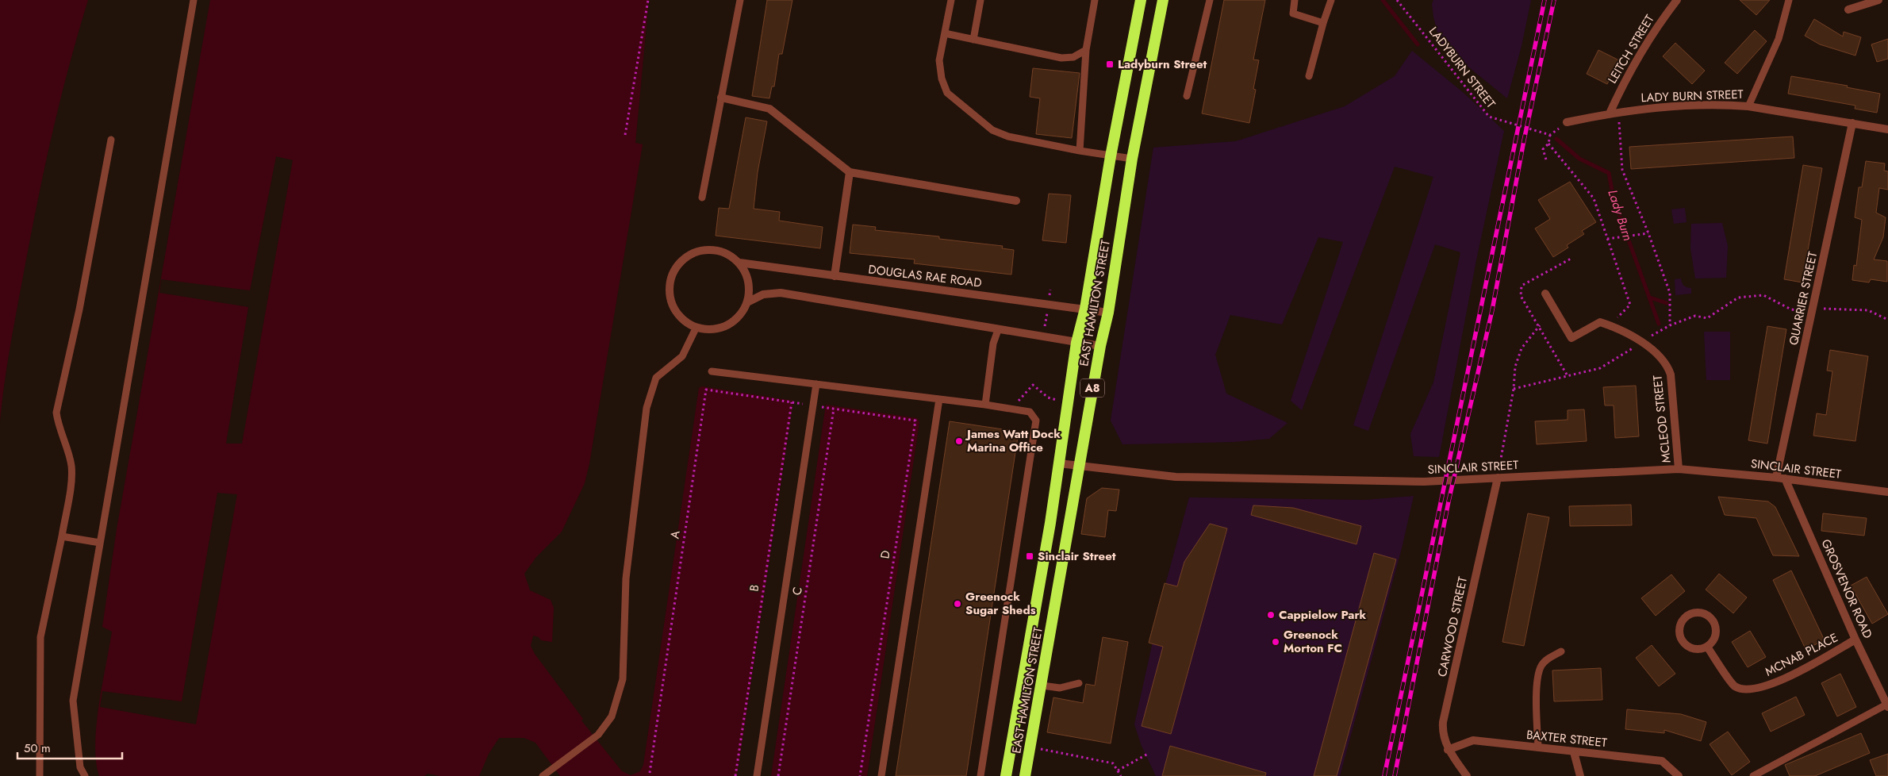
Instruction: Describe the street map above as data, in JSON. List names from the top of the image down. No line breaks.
{"streets":{"highway":["EAST HAMILTON STREET","A8"],"street":["LEITCH STREET","LADY BURN STREET","DOUGLAS RAE ROAD","QUARRIER STREET","MCLEOD STREET","SINCLAIR STREET","GROSVENOR ROAD","CARWOOD STREET","MCNAB PLACE","BAXTER STREET"],"path":["LADYBURN STREET","A","D","B","C"]},"crossings":[["LEITCH STREET","LADY BURN STREET"],["LADY BURN STREET","QUARRIER STREET"],["DOUGLAS RAE ROAD","EAST HAMILTON STREET"],["QUARRIER STREET","SINCLAIR STREET"],["EAST HAMILTON STREET","SINCLAIR STREET"],["MCLEOD STREET","SINCLAIR STREET"],["SINCLAIR STREET","GROSVENOR ROAD"],["SINCLAIR STREET","CARWOOD STREET"],["A","B"],["D","C"],["GROSVENOR ROAD","MCNAB PLACE"],["CARWOOD STREET","BAXTER STREET"]],"water":["Lady Burn"],"places":{"transit":["Ladyburn Street","Sinclair Street"],"other":["James Watt Dock Marina Office","Greenock Sugar Sheds","Cappielow Park","Greenock Morton FC"]},"scale_bar":"50 m"}
